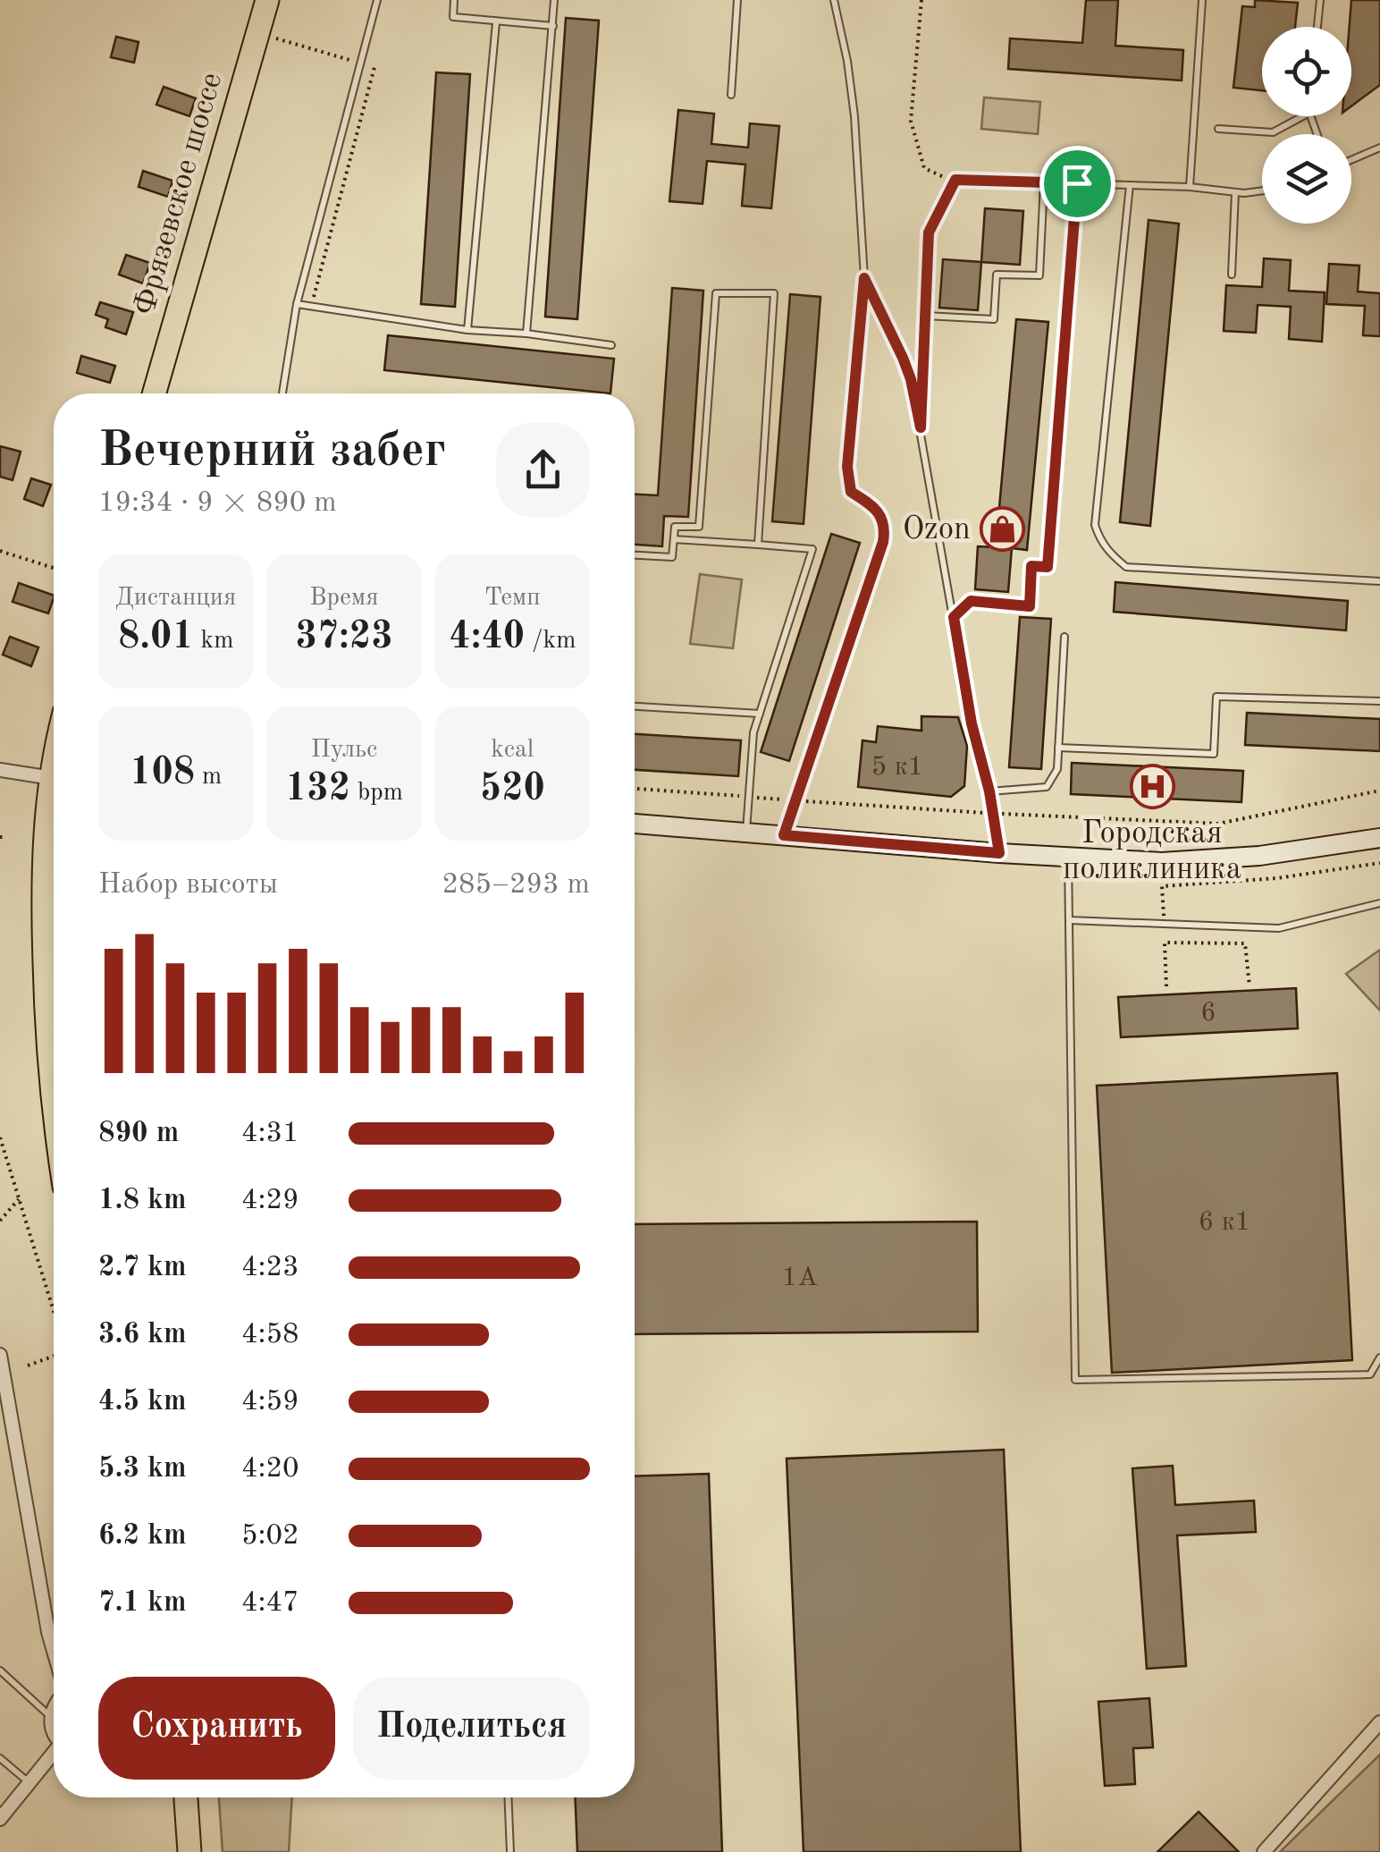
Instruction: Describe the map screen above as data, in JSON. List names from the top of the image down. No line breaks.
{"streets":{"highway":["Фрязевское шоссе"]},"places":{"shop":["Ozon"],"hospital":["Городская поликлиника"]},"house_numbers":["5 к1","6","6 к1","1А"],"page":{"heading":["Вечерний забег","19:34 · 9 × 890 m"],"stats":[["Дистанция","8.01 km"],["Время","37:23"],["Темп","4:40 /km"],["108 m"],["Пульс","132 bpm"],["kcal","520"]],"chart":["Набор высоты","285–293 m"],"list":[{"name":"890 m","note":"4:31"},{"name":"1.8 km","note":"4:29"},{"name":"2.7 km","note":"4:23"},{"name":"3.6 km","note":"4:58"},{"name":"4.5 km","note":"4:59"},{"name":"5.3 km","note":"4:20"},{"name":"6.2 km","note":"5:02"},{"name":"7.1 km","note":"4:47"}],"buttons":["Сохранить","Поделиться"]}}
